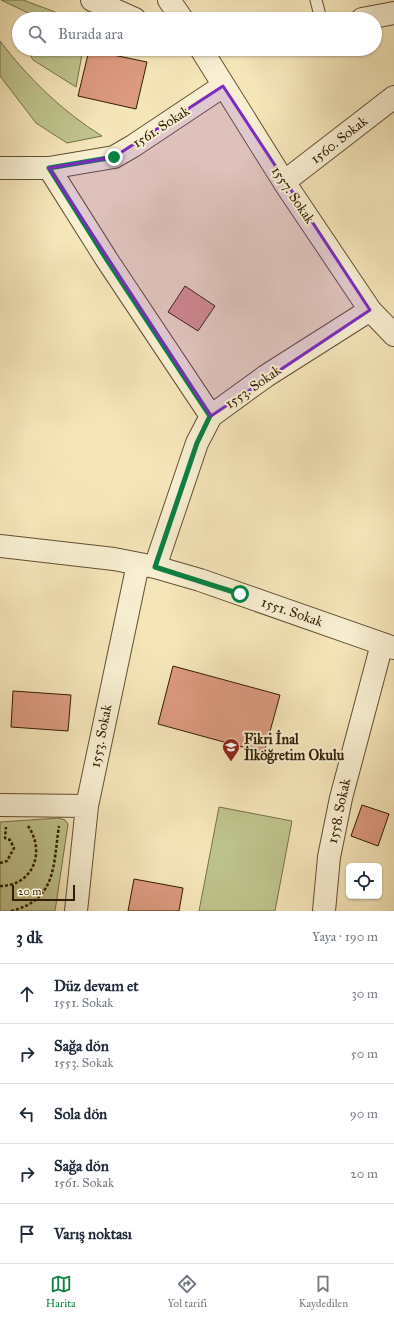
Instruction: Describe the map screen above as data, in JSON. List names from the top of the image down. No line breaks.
{"streets":{"street":["1561. Sokak","1560. Sokak","1557. Sokak","1553. Sokak","1551. Sokak","1558. Sokak"]},"crossings":[["1561. Sokak","1557. Sokak"],["1560. Sokak","1557. Sokak"],["1557. Sokak","1553. Sokak"],["1553. Sokak","1551. Sokak"],["1551. Sokak","1558. Sokak"]],"places":{"school or university":["Fikri İnal İlköğretim Okulu"]},"scale_bar":"20 m","page":{"search":"Burada ara","scale":"20 m","heading":["3 dk","Yaya · 190 m"],"list":[["Düz devam et","1551. Sokak","30 m"],["Sağa dön","1553. Sokak","50 m"],["Sola dön","90 m"],["Sağa dön","1561. Sokak","20 m"],"Varış noktası"],"nav":["Harita","Yol tarifi","Kaydedilen"]}}
